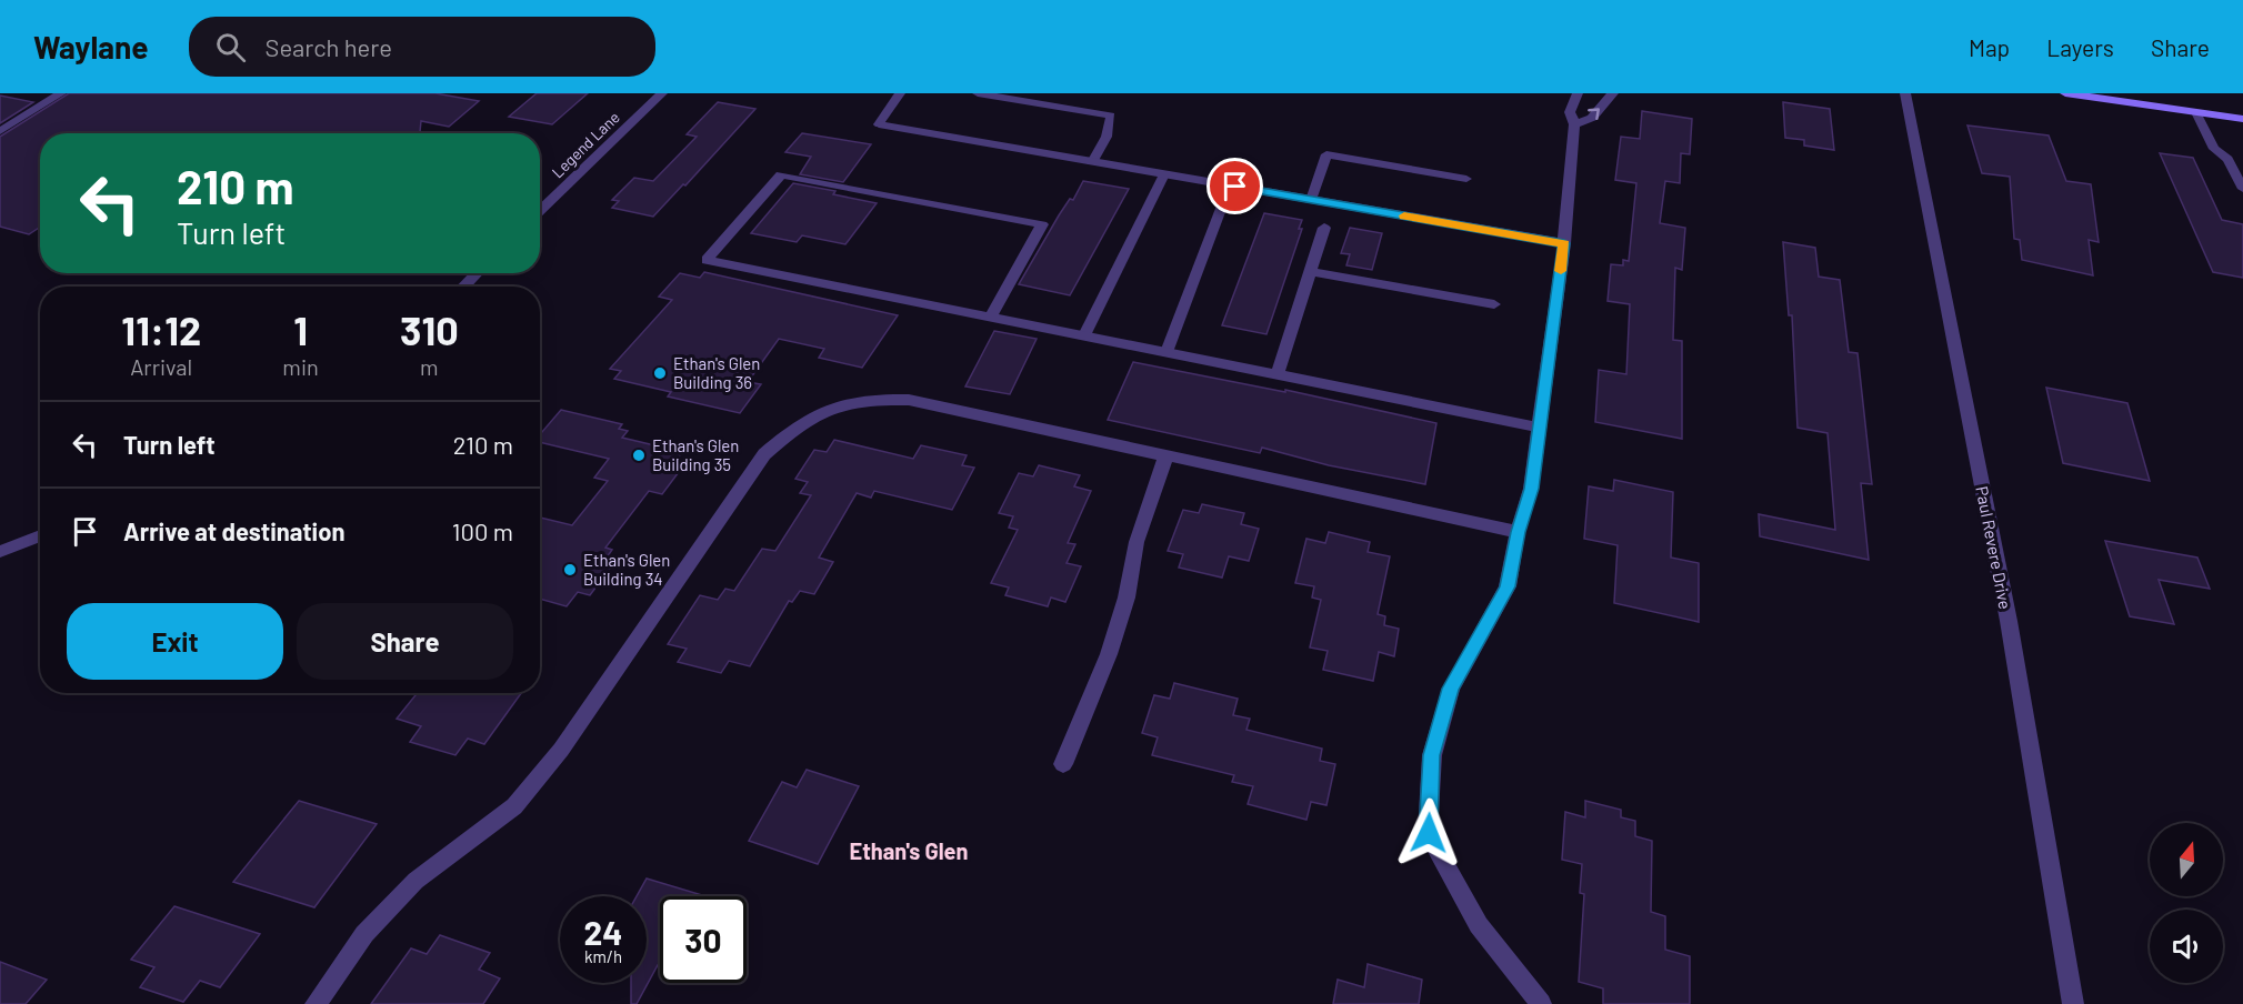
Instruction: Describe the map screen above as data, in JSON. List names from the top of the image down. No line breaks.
{"streets":{"street":["Legend Lane","Paul Revere Drive"]},"districts":["Ethan's Glen"],"places":["Ethan's Glen Building 36","Ethan's Glen Building 35","Ethan's Glen Building 34"],"north":"top","page":{"header":"Waylane","search":"Search here","nav":["Map","Layers","Share"],"turn":["210 m","Turn left"],"eta":["11:12","Arrival","1","min","310","m"],"list":[{"name":"Turn left","value":"210 m"},{"name":"Arrive at destination","value":"100 m"}],"buttons":["Exit","Share"],"speed":"24 km/h","limit":"30"}}
